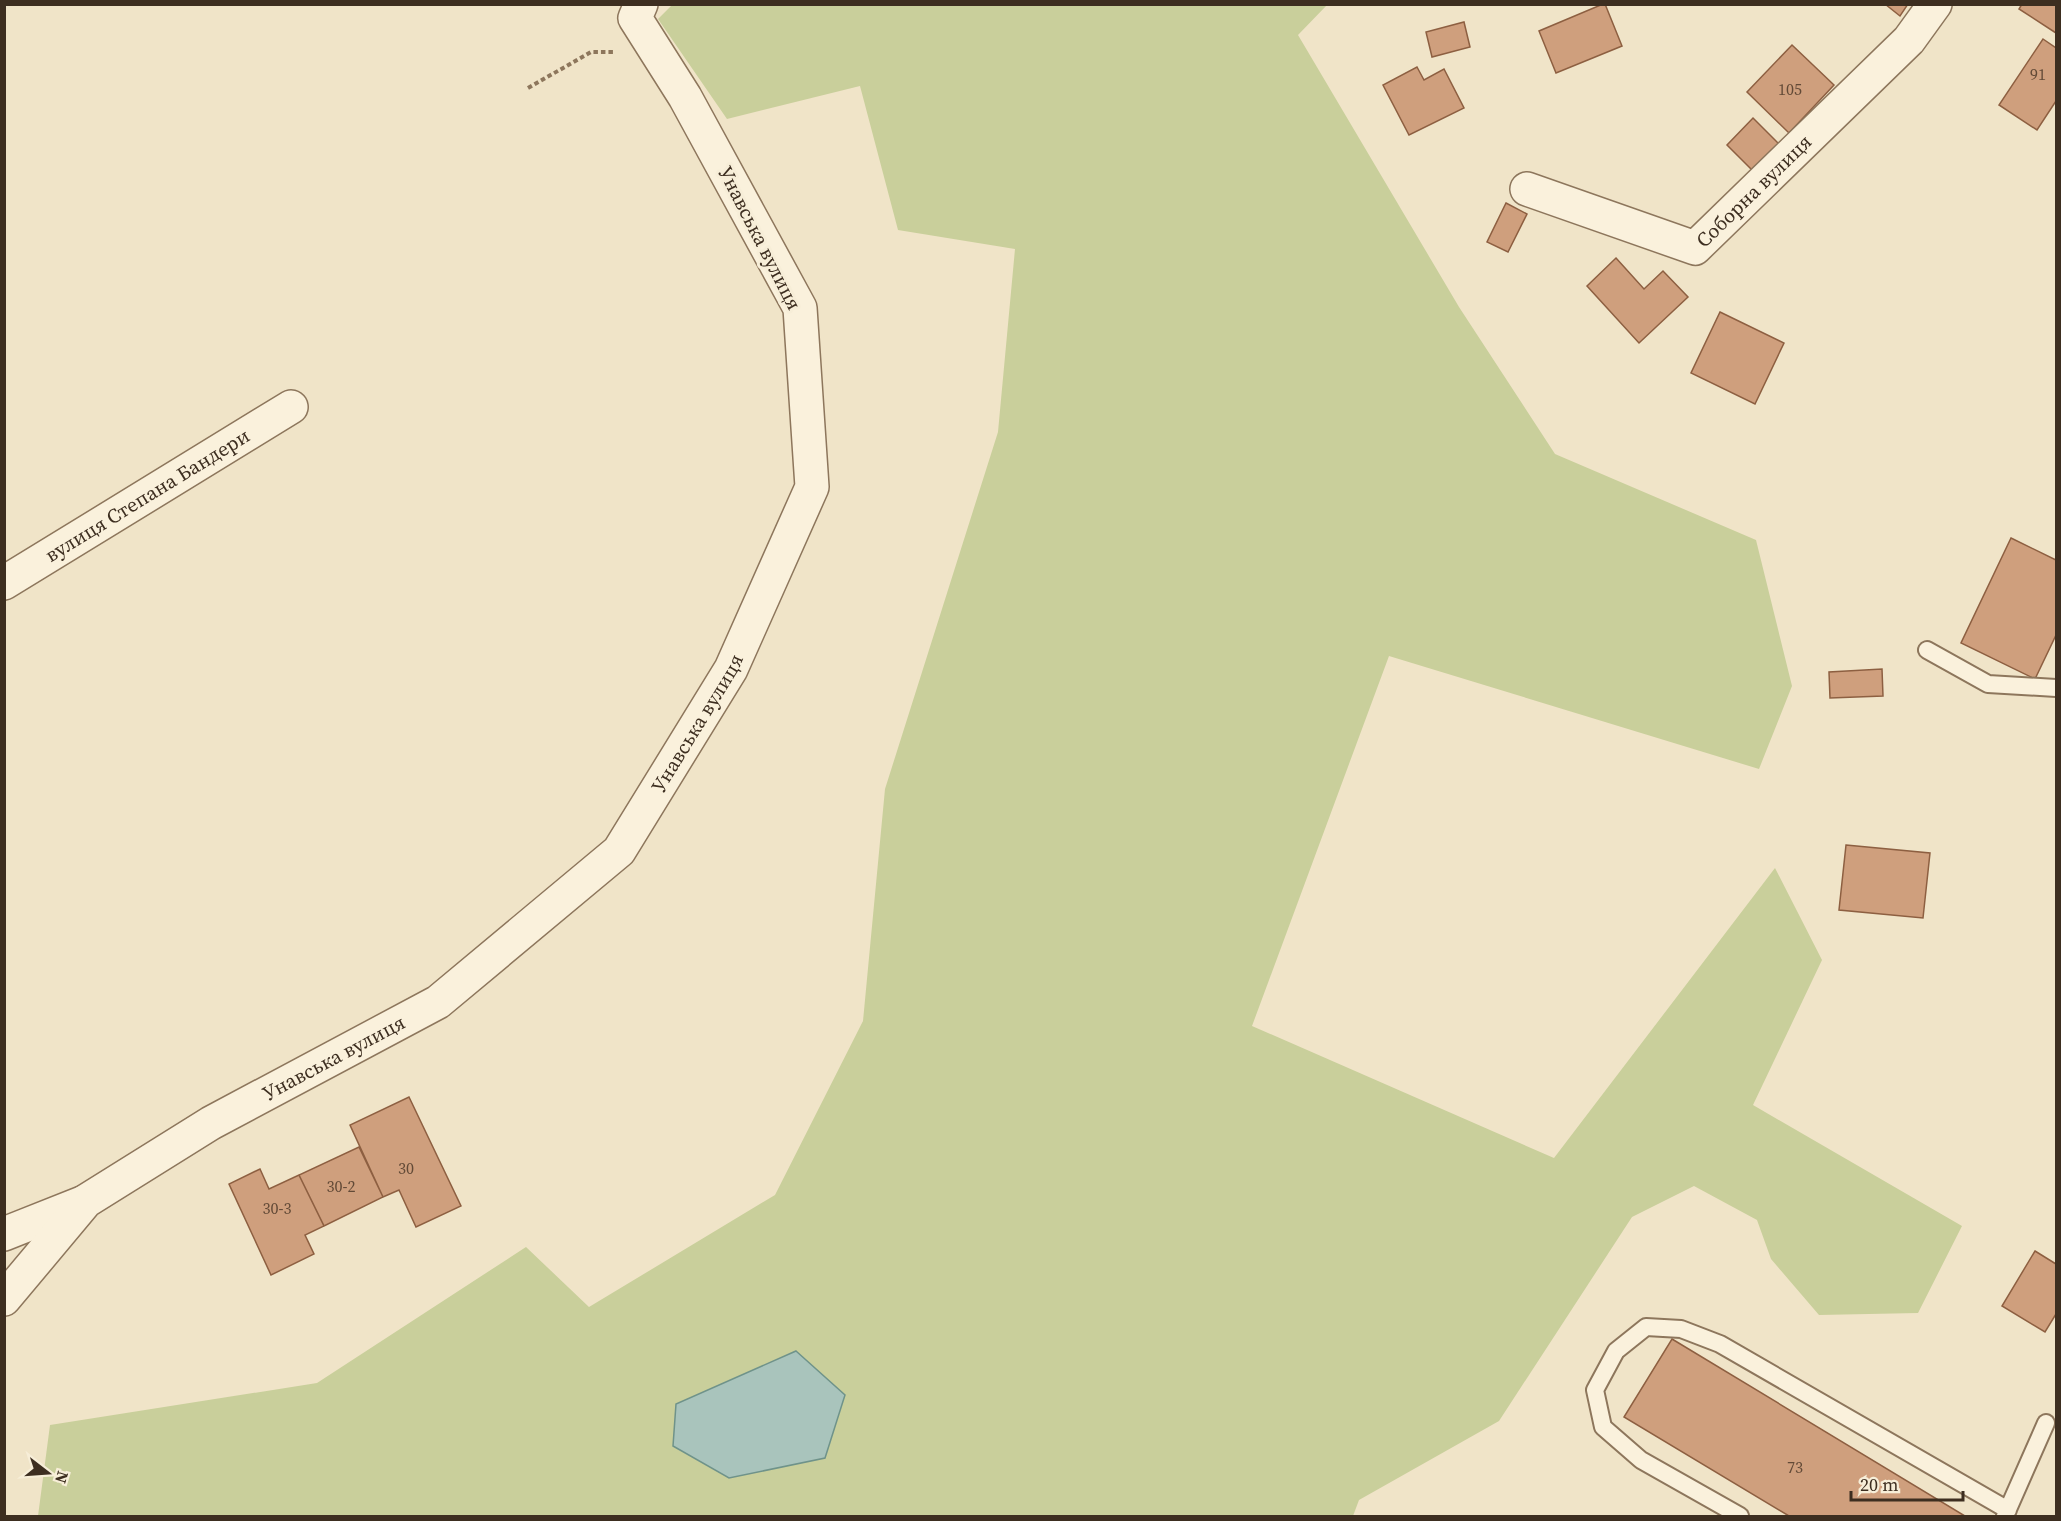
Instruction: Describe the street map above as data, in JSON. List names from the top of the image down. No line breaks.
{"streets":{"street":["Соборна вулиця","Унавська вулиця","вулиця Степана Бандери"]},"house_numbers":["91","105","30","30-2","30-3","73"],"scale_bar":"20 m","north":"right"}
